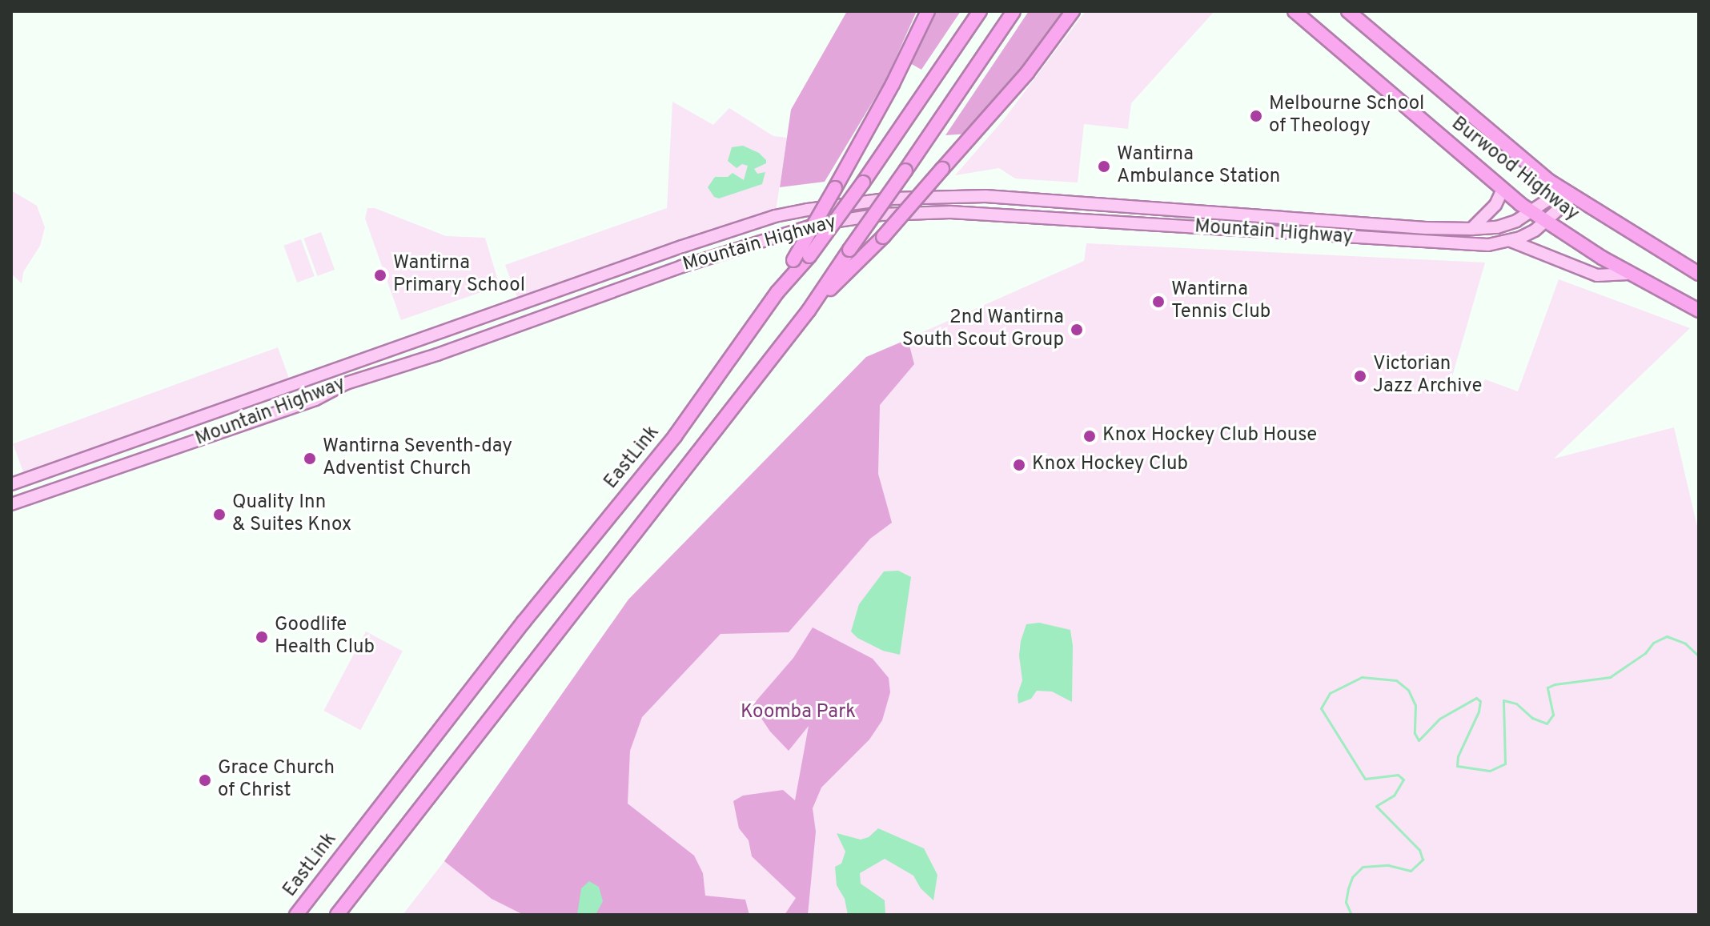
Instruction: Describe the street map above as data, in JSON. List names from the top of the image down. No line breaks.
{"streets":{"highway":["Burwood Highway","EastLink"],"main road":["Mountain Highway"]},"crossings":[["Burwood Highway","Mountain Highway"]],"parks":["Koomba Park"],"places":["Melbourne School of Theology","Wantirna Ambulance Station","Wantirna Primary School","Wantirna Tennis Club","2nd Wantirna South Scout Group","Victorian Jazz Archive","Knox Hockey Club House","Wantirna Seventh-day Adventist Church","Knox Hockey Club","Quality Inn & Suites Knox","Goodlife Health Club","Grace Church of Christ"]}
